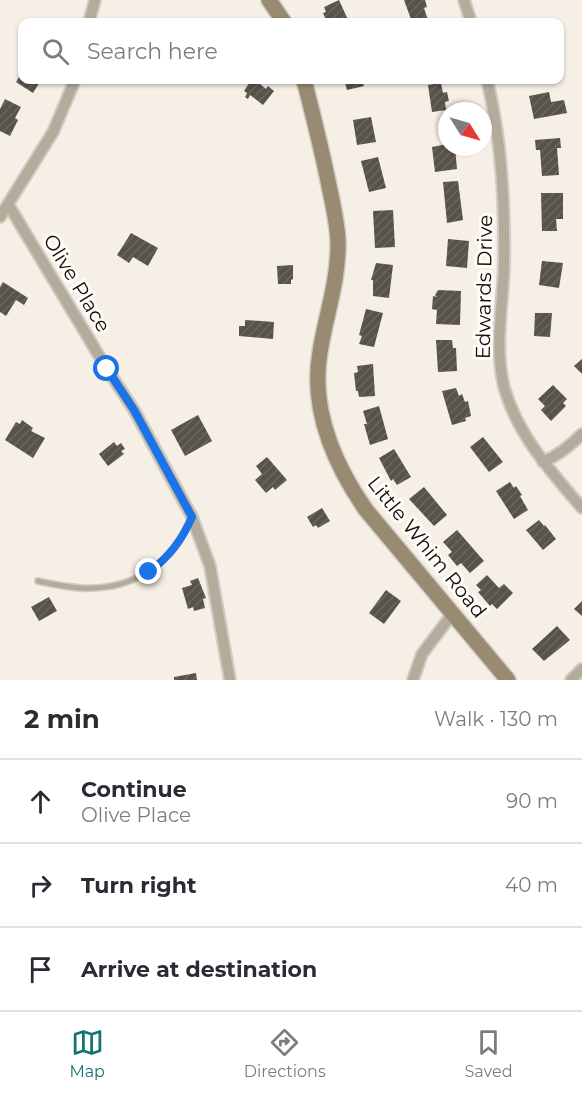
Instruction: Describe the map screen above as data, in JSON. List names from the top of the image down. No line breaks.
{"streets":{"street":["Olive Place","Edwards Drive","Little Whim Road"]},"north":"bottom right","page":{"search":"Search here","heading":["2 min","Walk · 130 m"],"list":[["Continue","Olive Place","90 m"],["Turn right","40 m"],"Arrive at destination"],"nav":["Map","Directions","Saved"]}}
